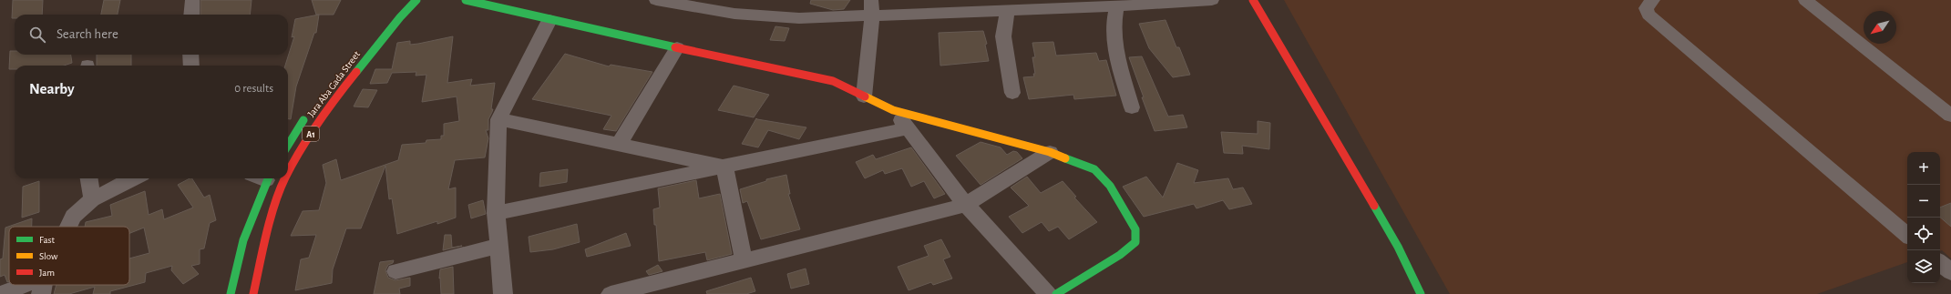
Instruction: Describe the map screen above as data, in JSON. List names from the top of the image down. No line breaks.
{"streets":{"street":["Jara Aba Gada Street","A1"]},"legend":["Fast","Slow","Jam"],"north":"bottom left","page":{"search":"Search here","heading":["Nearby","0 results"],"map_buttons":["+","−"]}}
